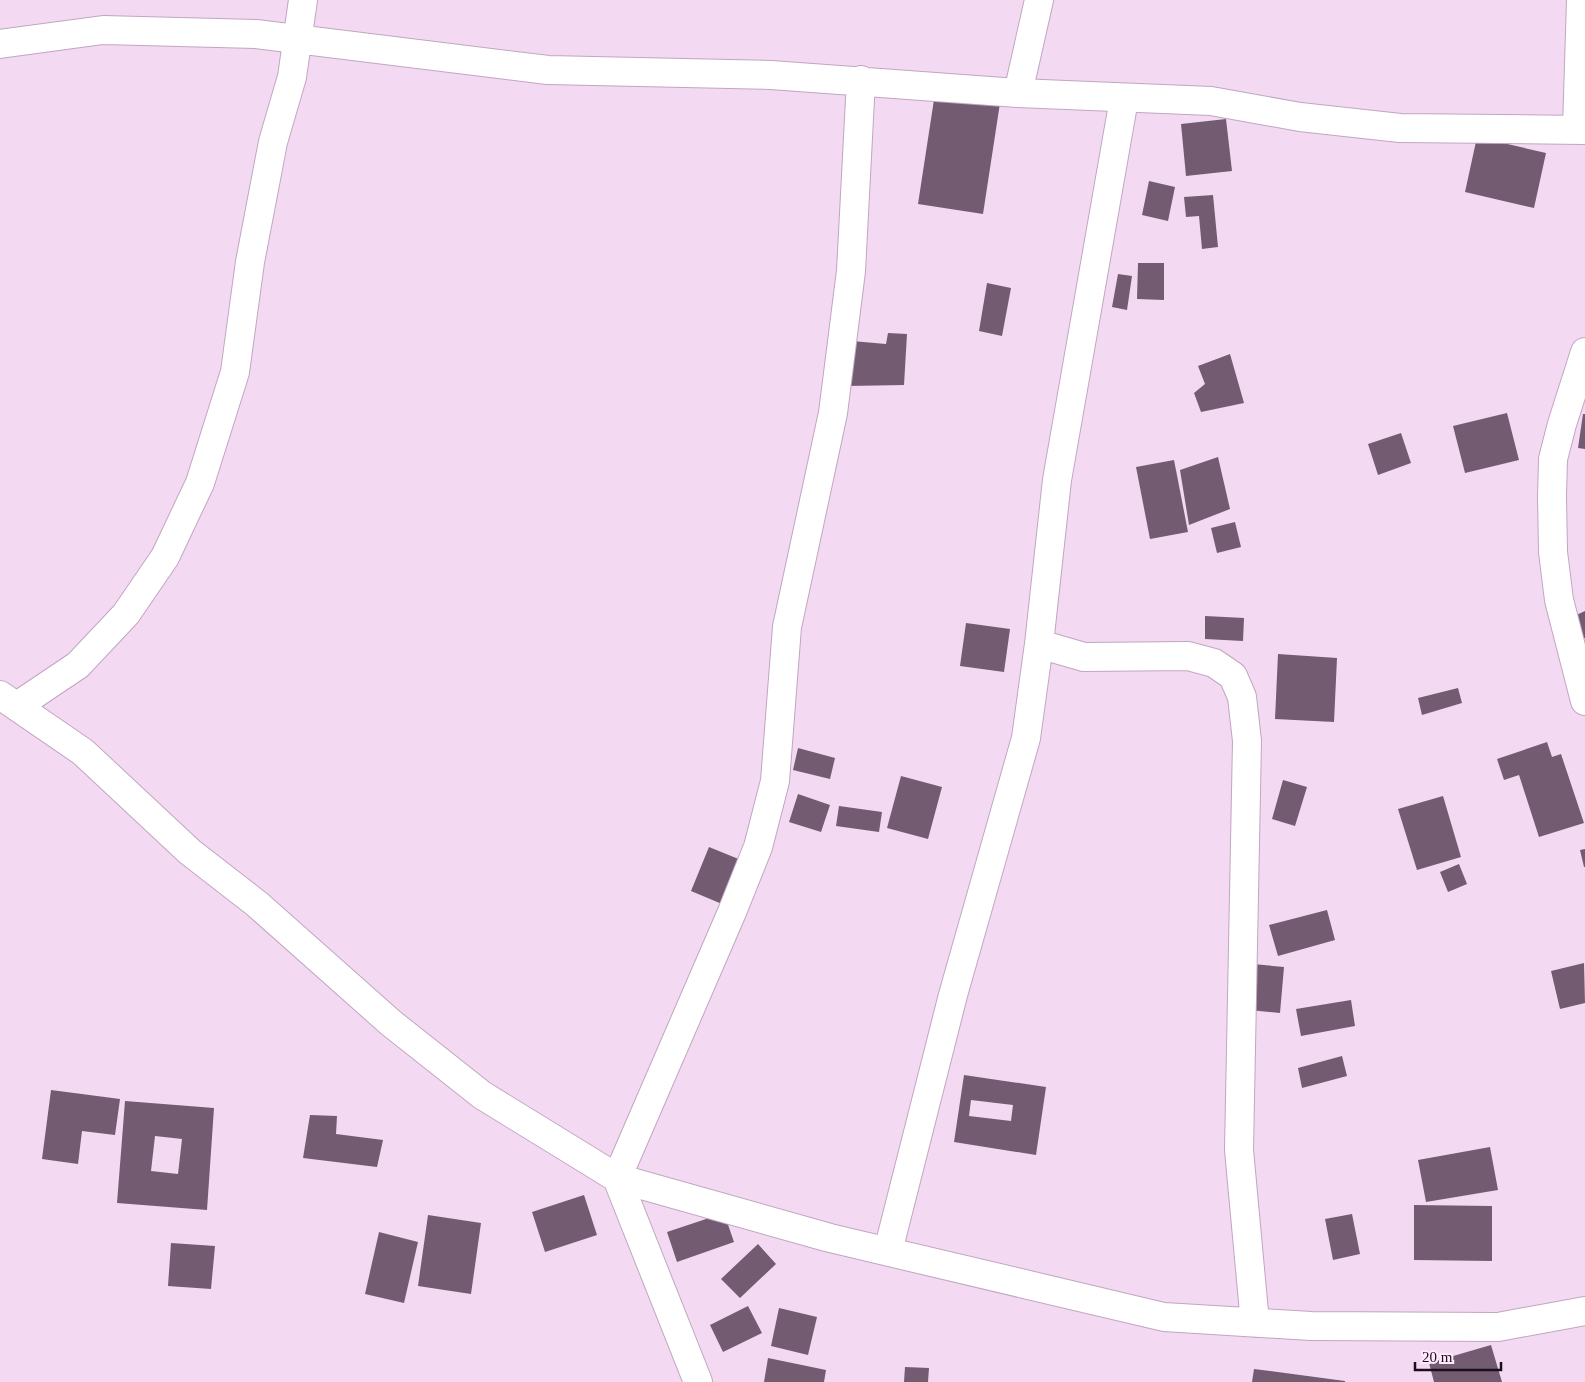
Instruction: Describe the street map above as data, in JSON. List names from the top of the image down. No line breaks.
{"scale_bar":"20 m"}
